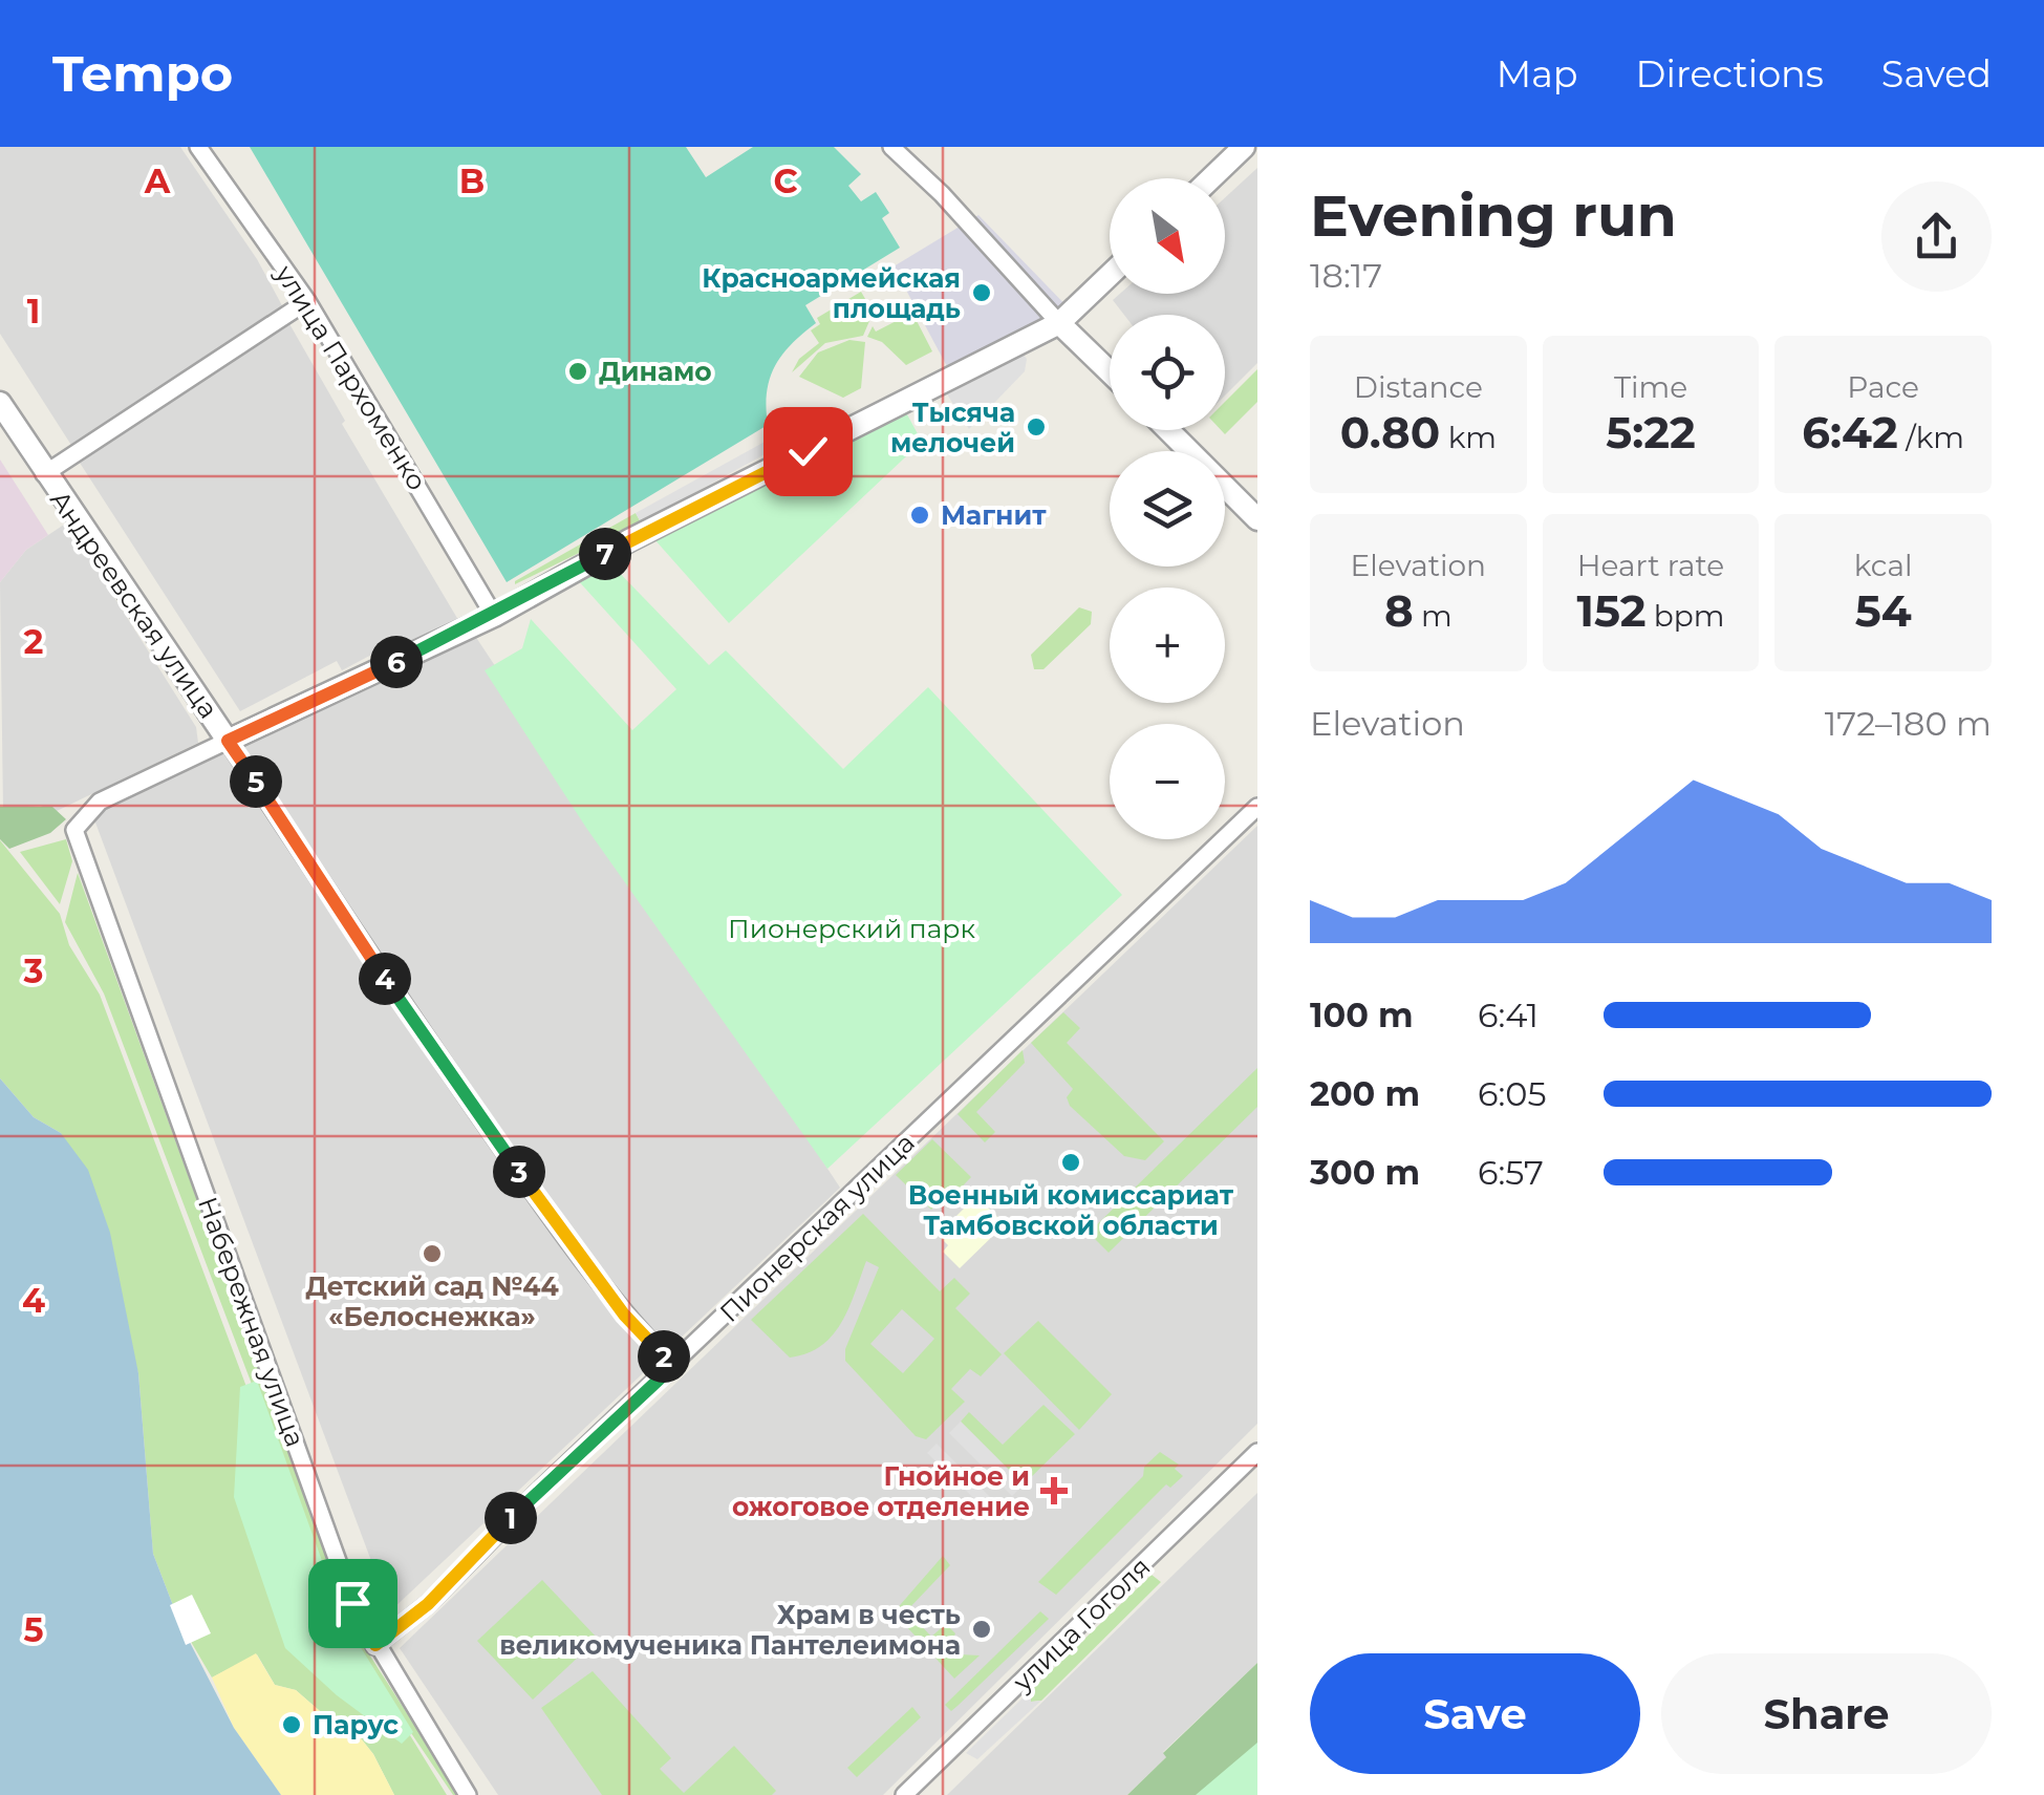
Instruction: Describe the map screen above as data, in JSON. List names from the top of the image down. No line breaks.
{"streets":{"street":["улица Пархоменко","Андреевская улица","Пионерская улица","Набережная улица","улица Гоголя"]},"crossings":[["Андреевская улица","Пионерская улица"],["Андреевская улица","Набережная улица"],["Пионерская улица","Набережная улица"]],"parks":["Пионерский парк"],"places":{"other":["Красноармейская площадь","Динамо","Тысяча мелочей","Магнит","Военный комиссариат Тамбовской области","Детский сад №44 «Белоснежка»","Храм в честь великомученика Пантелеимона","Парус"],"health":["Гнойное и ожоговое отделение"]},"north":"bottom right","page":{"header":"Tempo","nav":["Map","Directions","Saved"],"heading":["Evening run","18:17"],"map_buttons":["+","−"],"stats":[["Distance","0.80 km"],["Time","5:22"],["Pace","6:42 /km"],["Elevation","8 m"],["Heart rate","152 bpm"],["kcal","54"]],"pins":["7","6","5","4","3","2","1"],"chart":["Elevation","172–180 m"],"list":[{"name":"100 m","note":"6:41"},{"name":"200 m","note":"6:05"},{"name":"300 m","note":"6:57"}],"buttons":["Save","Share"]},"grid":{"columns":["A","B","C"],"rows":["1","2","3","4","5"]}}
